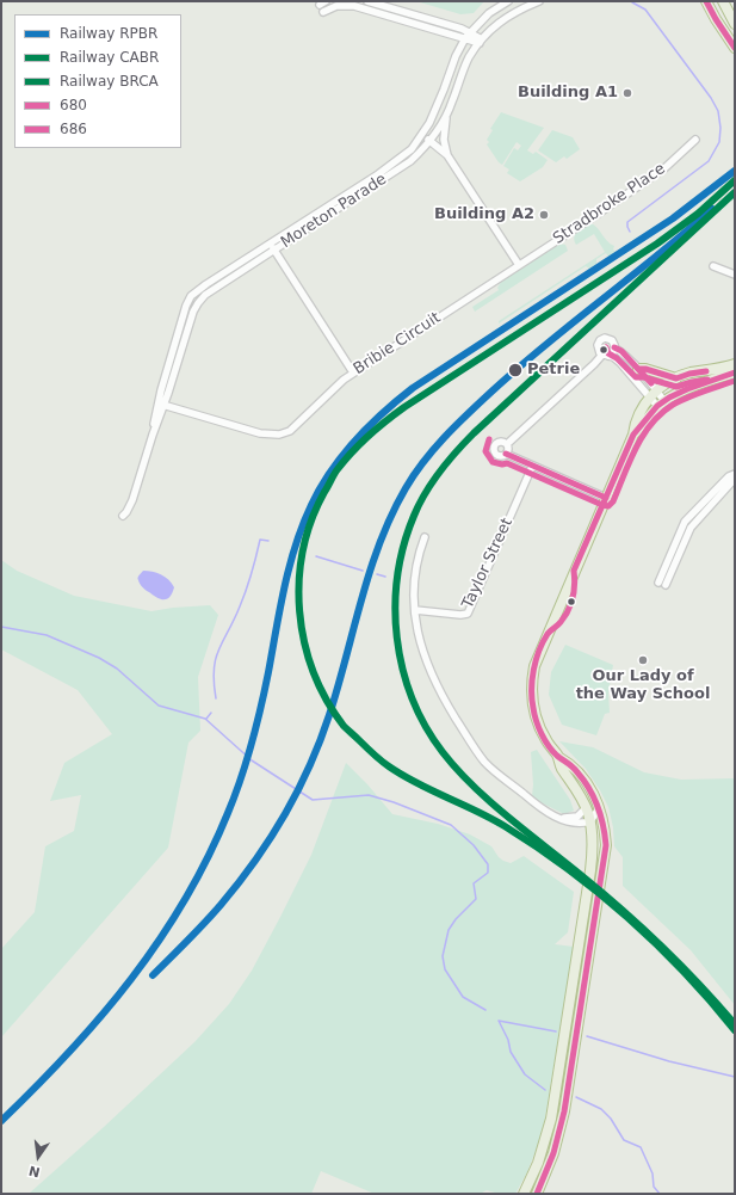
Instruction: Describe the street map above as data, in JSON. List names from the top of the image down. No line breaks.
{"streets":{"street":["Stradbroke Place","Moreton Parade","Bribie Circuit","Taylor Street"]},"crossings":[["Stradbroke Place","Bribie Circuit"],["Moreton Parade","Bribie Circuit"]],"places":["Building A1","Building A2","Petrie","Our Lady of the Way School"],"lines":["transit line 680","rail line RPBR","rail line CABR","rail line BRCA","transit line 686"],"legend":["Railway RPBR","Railway CABR","Railway BRCA","680","686"],"north":"bottom"}
